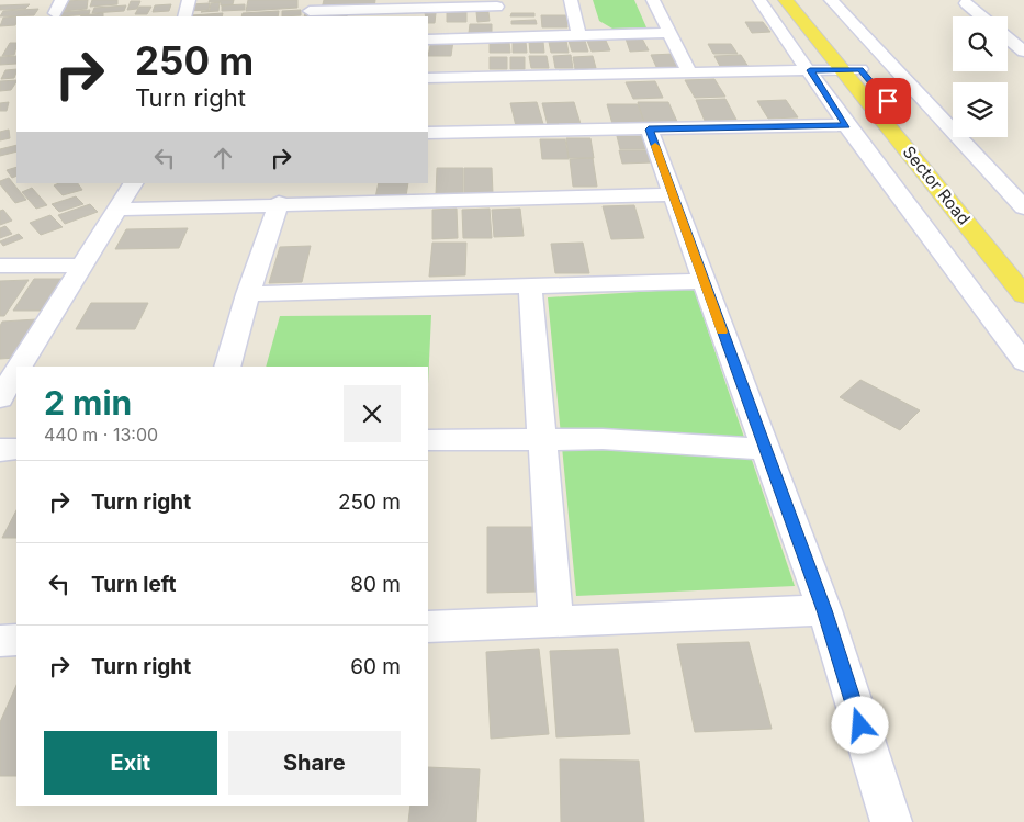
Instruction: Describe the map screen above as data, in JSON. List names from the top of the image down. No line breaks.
{"streets":{"main road":["Sector Road"]},"page":{"turn":["250 m","Turn right"],"heading":["2 min","440 m · 13:00"],"list":[{"name":"Turn right","value":"250 m"},{"name":"Turn left","value":"80 m"},{"name":"Turn right","value":"60 m"}],"buttons":["Exit","Share"]}}
